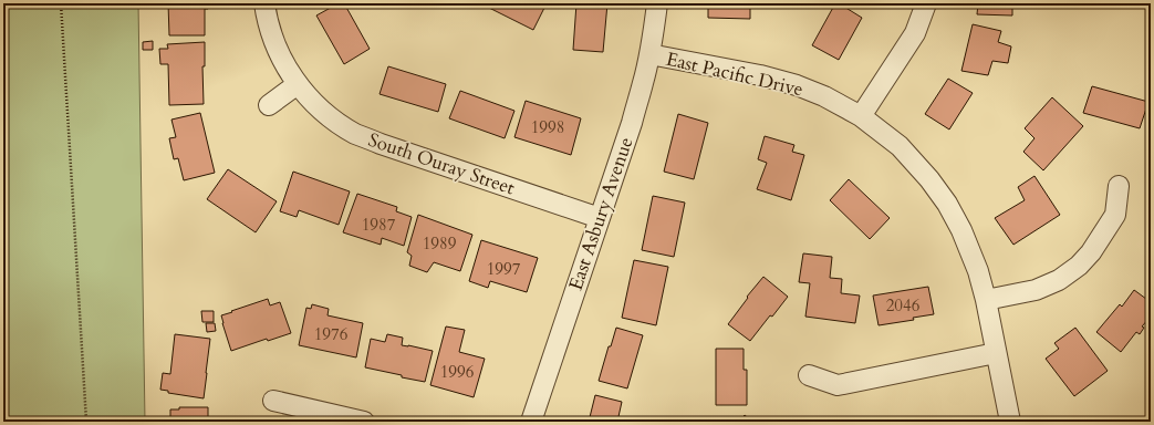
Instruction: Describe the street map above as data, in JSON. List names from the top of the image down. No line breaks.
{"streets":{"street":["East Pacific Drive","South Ouray Street","East Asbury Avenue"]},"crossings":[["East Pacific Drive","East Asbury Avenue"],["South Ouray Street","East Asbury Avenue"]],"house_numbers":["1998","1987","1989","1997","2046","1976","1996"]}
